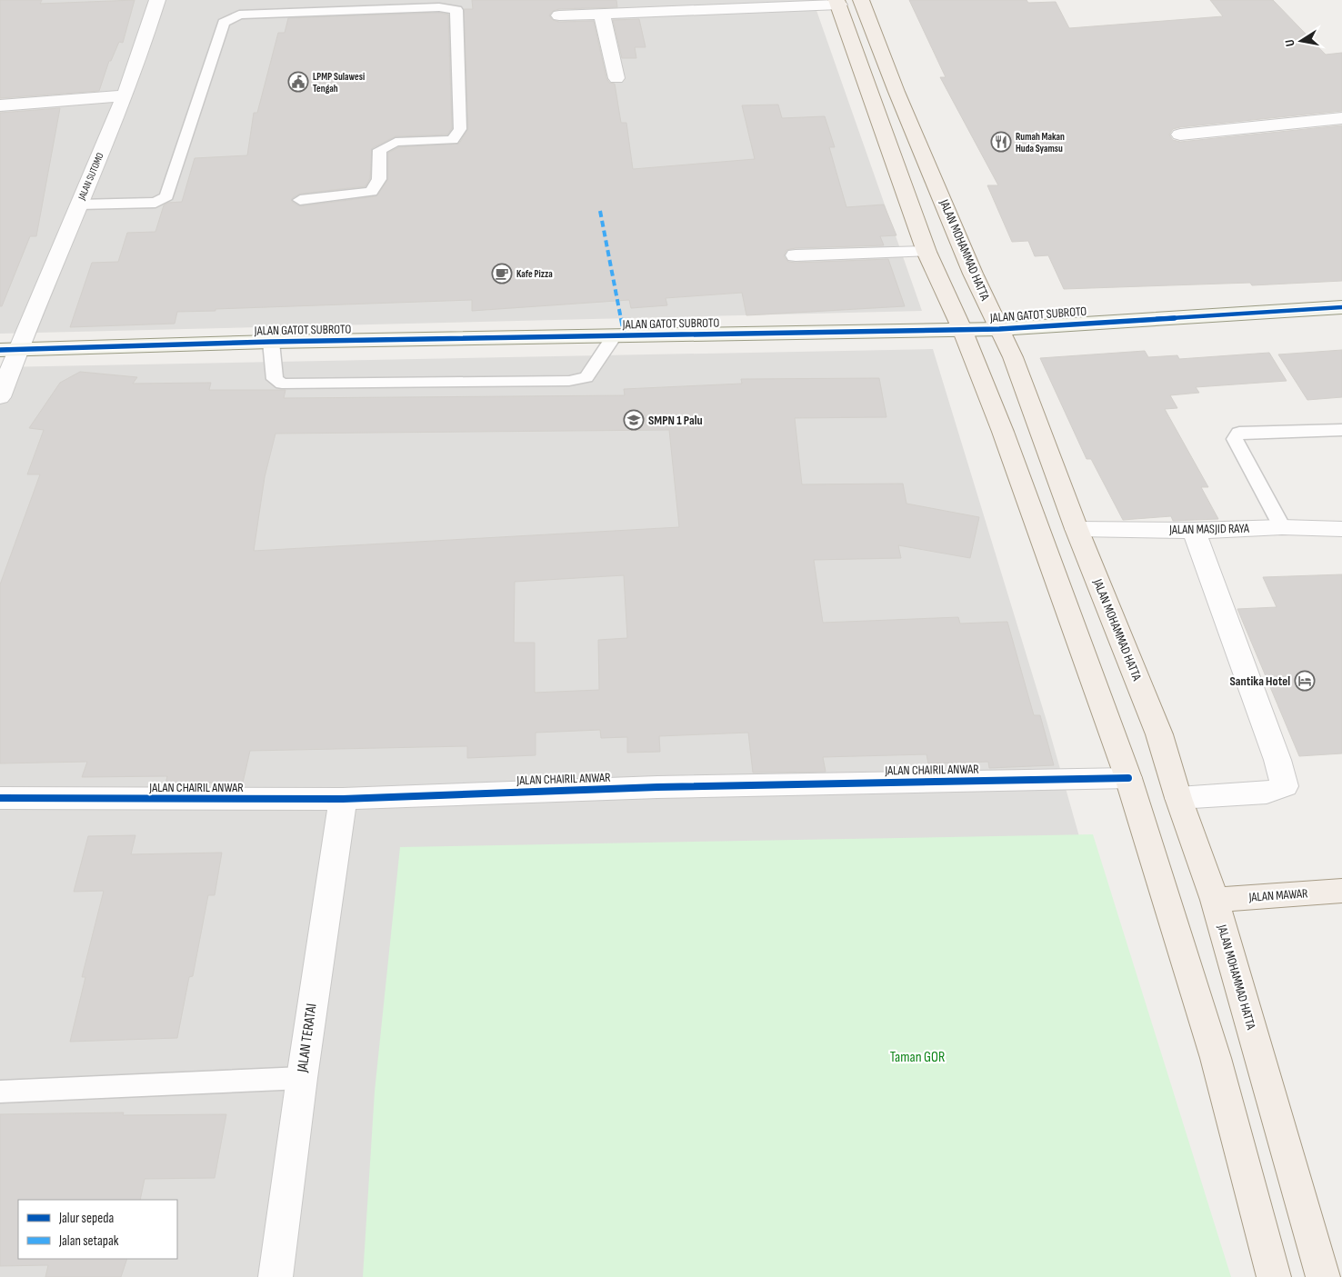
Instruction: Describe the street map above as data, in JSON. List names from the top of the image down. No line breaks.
{"streets":{"main road":["JALAN MOHAMMAD HATTA","JALAN MAWAR"],"street":["JALAN SUTOMO","JALAN GATOT SUBROTO","JALAN MASJID RAYA","JALAN CHAIRIL ANWAR","JALAN TERATAI"]},"crossings":[["JALAN SUTOMO","JALAN GATOT SUBROTO"],["JALAN MOHAMMAD HATTA","JALAN GATOT SUBROTO"],["JALAN MOHAMMAD HATTA","JALAN MASJID RAYA"],["JALAN MOHAMMAD HATTA","JALAN MAWAR"],["JALAN CHAIRIL ANWAR","JALAN TERATAI"]],"parks":["Taman GOR"],"places":{"public building":["LPMP Sulawesi Tengah"],"restaurant":["Rumah Makan Huda Syamsu"],"cafe":["Kafe Pizza"],"school or university":["SMPN 1 Palu"],"hotel":["Santika Hotel"]},"legend":["Jalur sepeda","Jalan setapak"],"north":"left"}
